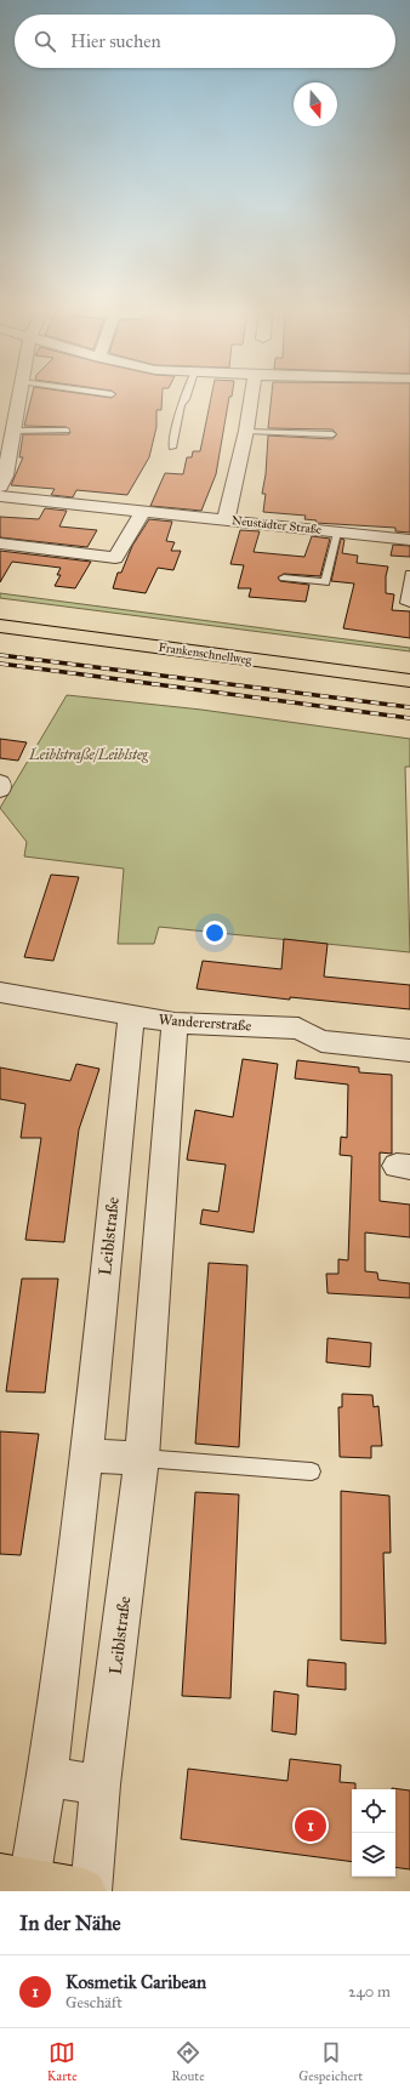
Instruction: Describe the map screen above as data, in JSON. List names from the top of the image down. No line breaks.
{"streets":{"main road":["Frankenschnellweg"],"street":["Neustädter Straße","Wandererstraße","Leiblstraße"]},"crossings":[["Wandererstraße","Leiblstraße"]],"parks":["Leiblstraße/Leiblsteg"],"north":"bottom","page":{"search":"Hier suchen","pins":"1","heading":"In der Nähe","list":[{"mark":"1","name":"Kosmetik Caribean","note":"Geschäft","value":"240 m"}],"nav":["Karte","Route","Gespeichert"]}}
